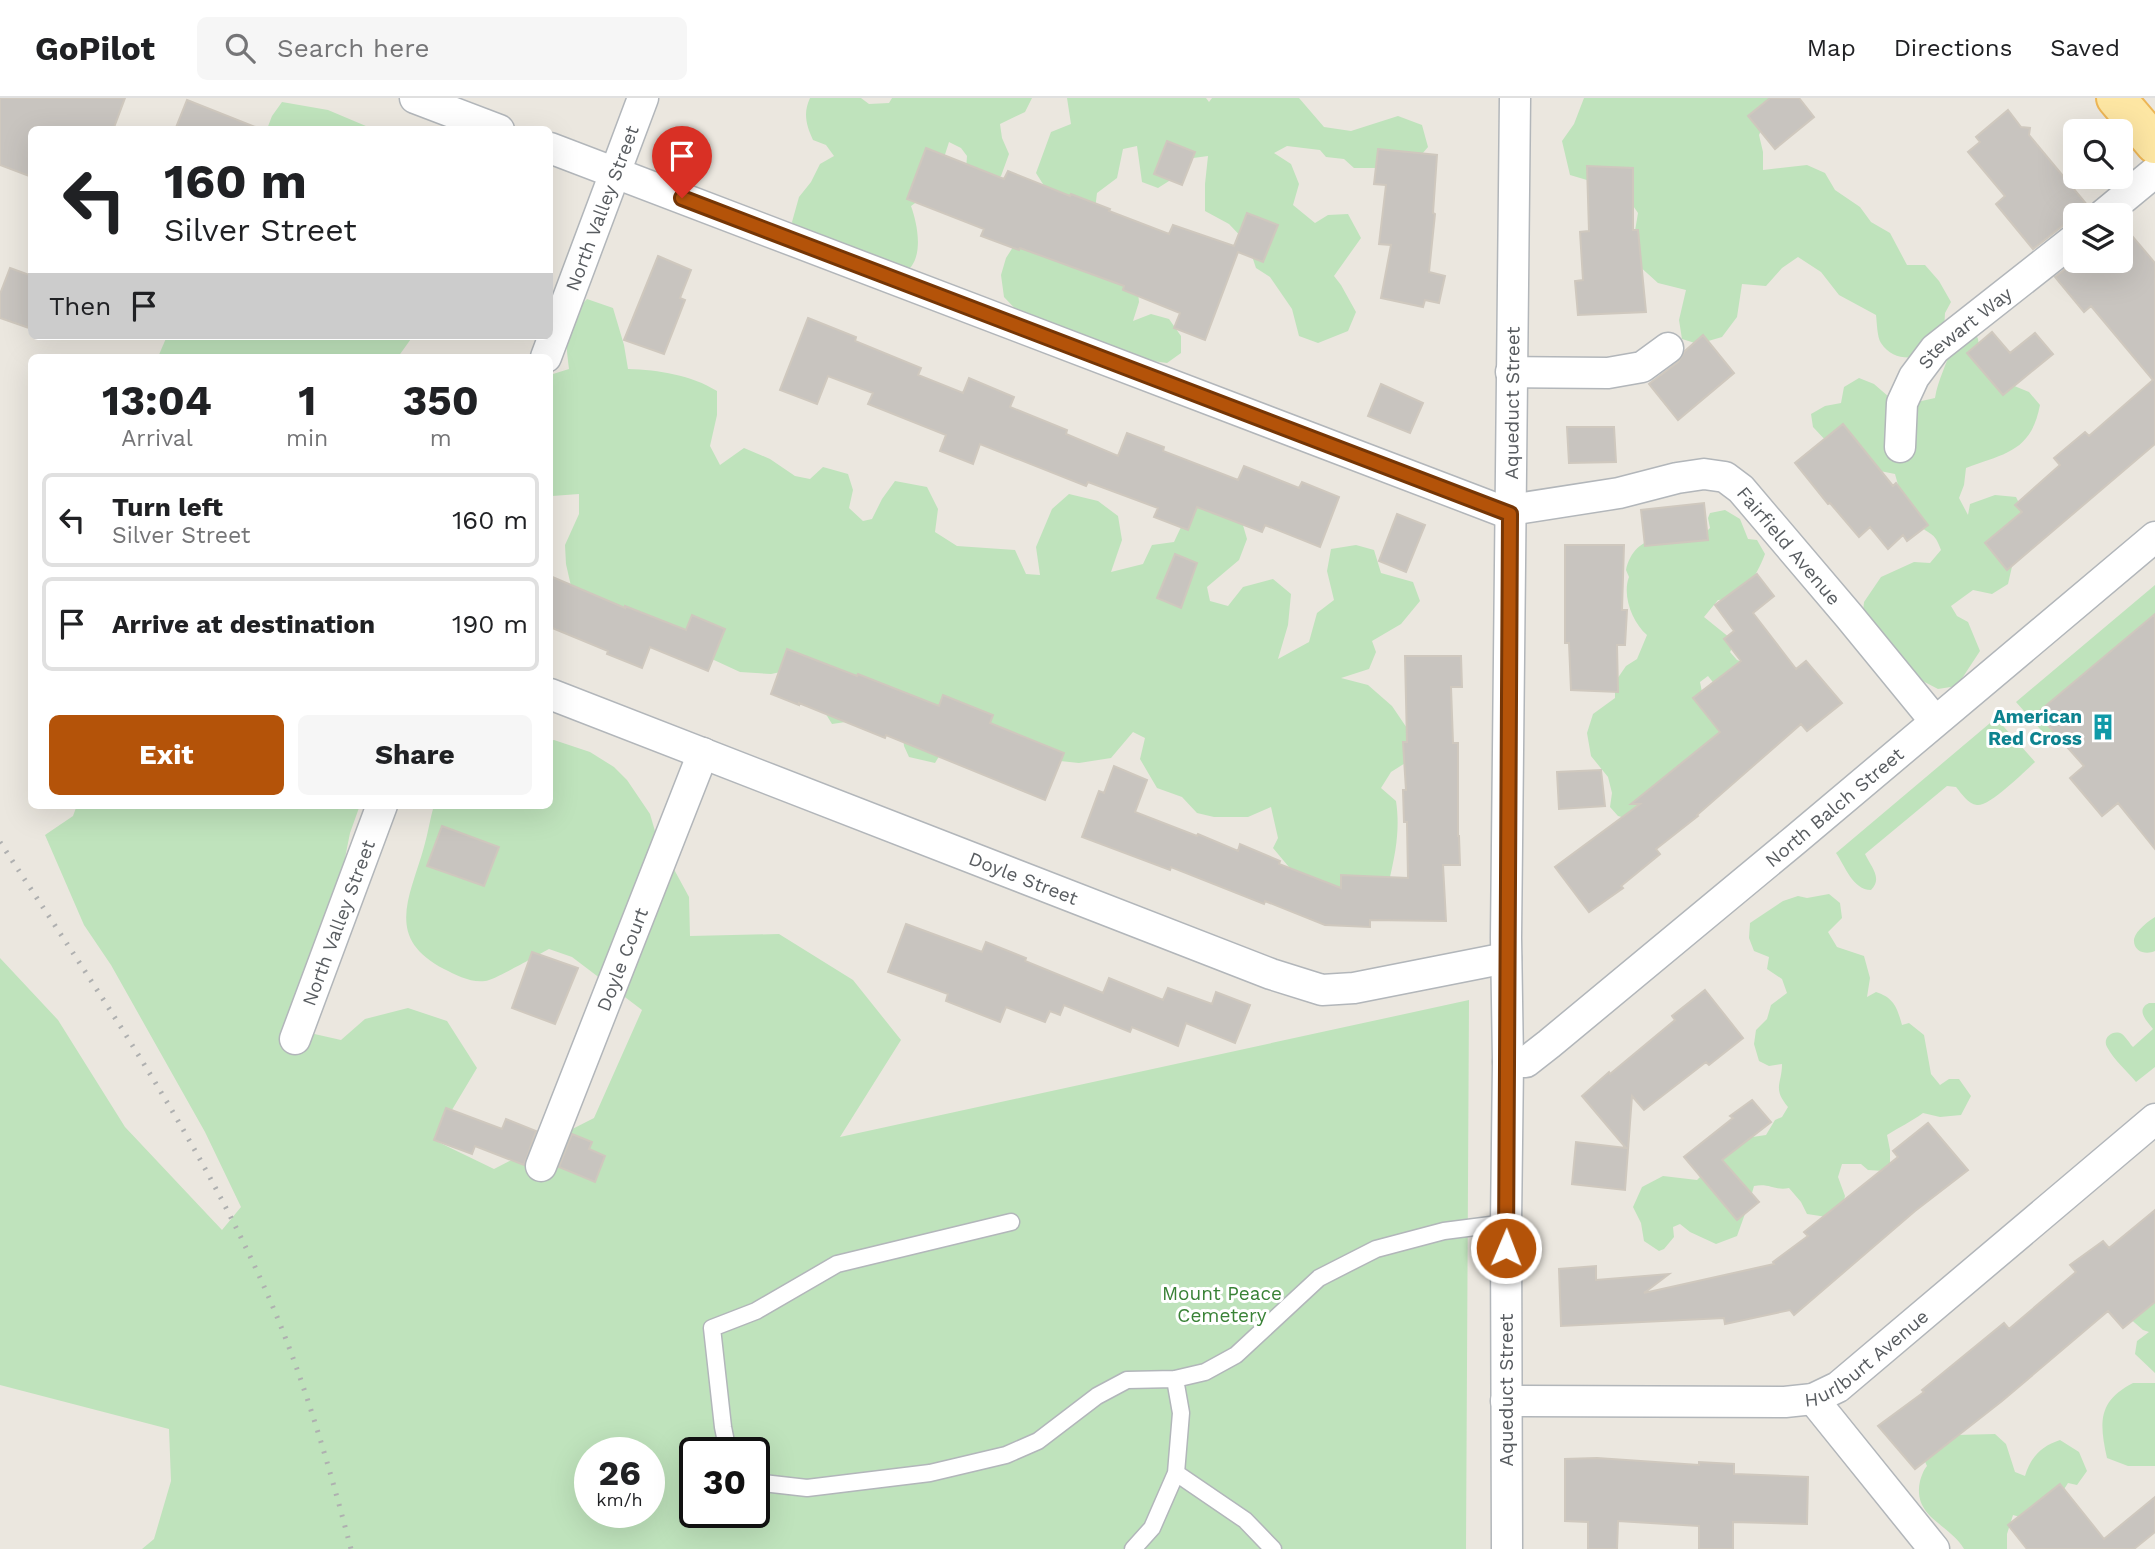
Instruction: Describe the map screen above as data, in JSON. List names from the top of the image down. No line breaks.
{"streets":{"street":["North Valley Street","Stewart Way","Aqueduct Street","Fairfield Avenue","North Balch Street","Doyle Street","Doyle Court","Hurlburt Avenue"]},"crossings":[["Aqueduct Street","Fairfield Avenue"],["Aqueduct Street","North Balch Street"],["Aqueduct Street","Doyle Street"],["Aqueduct Street","Hurlburt Avenue"],["Fairfield Avenue","North Balch Street"],["Doyle Street","Doyle Court"]],"parks":["Mount Peace Cemetery"],"places":{"building":["American Red Cross"]},"page":{"header":"GoPilot","search":"Search here","nav":["Map","Directions","Saved"],"turn":["160 m","Silver Street"],"then":"Then","eta":["13:04","Arrival","1","min","350","m"],"list":[{"name":"Turn left","note":"Silver Street","value":"160 m"},{"name":"Arrive at destination","value":"190 m"}],"buttons":["Exit","Share"],"speed":"26 km/h","limit":"30"}}
